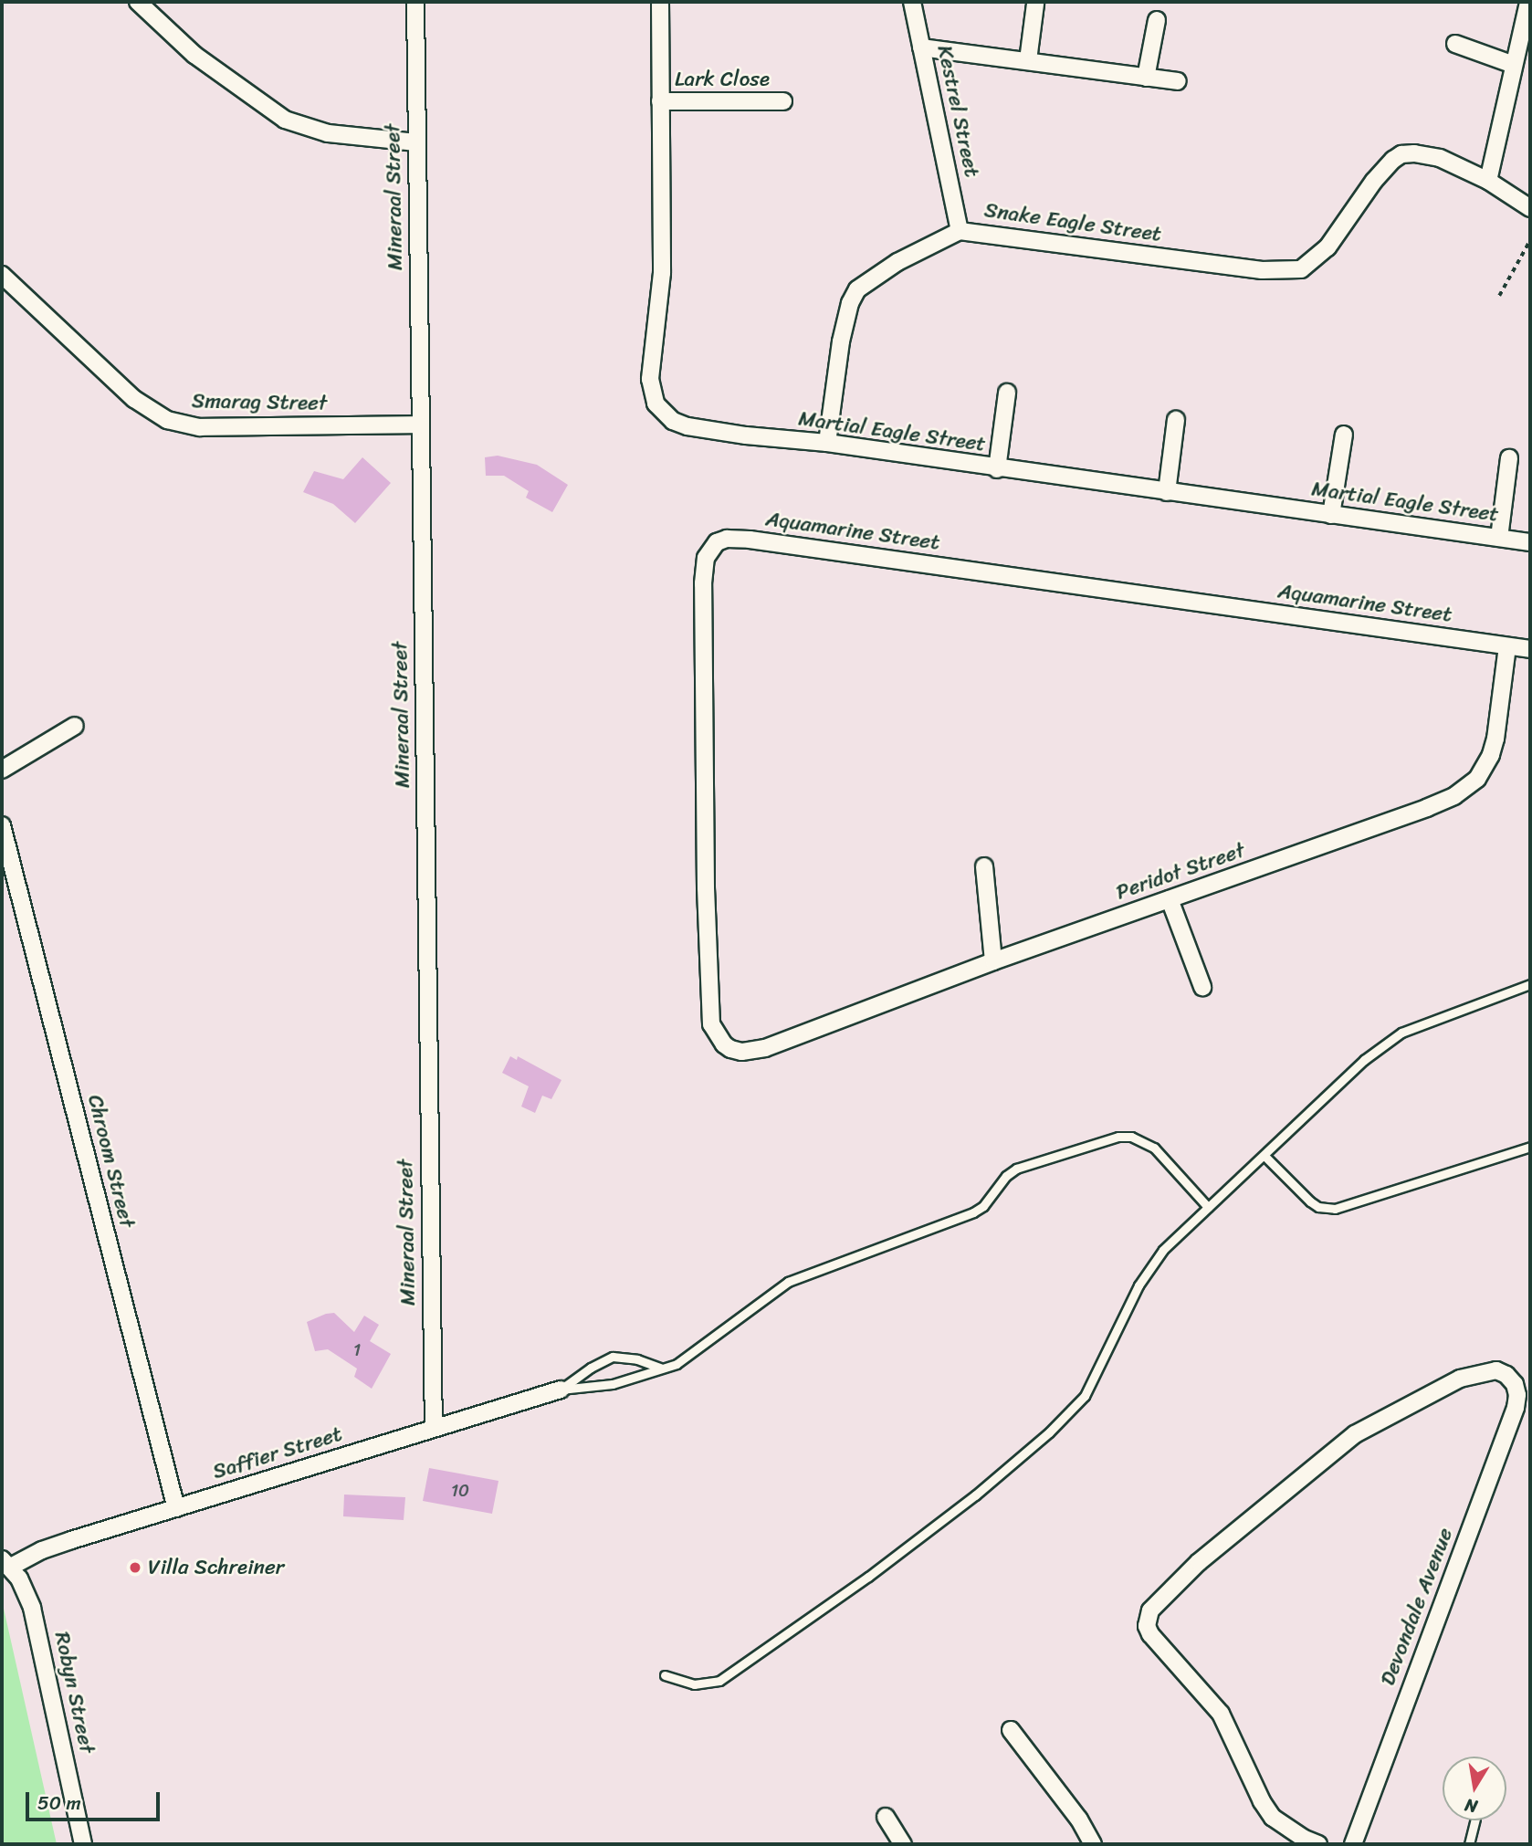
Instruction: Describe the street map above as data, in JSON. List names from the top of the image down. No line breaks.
{"streets":{"street":["Lark Close","Kestrel Street","Mineraal Street","Snake Eagle Street","Smarag Street","Martial Eagle Street","Aquamarine Street","Peridot Street","Chroom Street","Saffier Street","Devondale Avenue","Robyn Street"]},"crossings":[["Lark Close","Martial Eagle Street"],["Kestrel Street","Snake Eagle Street"],["Mineraal Street","Smarag Street"],["Mineraal Street","Saffier Street"],["Snake Eagle Street","Martial Eagle Street"],["Aquamarine Street","Peridot Street"],["Chroom Street","Saffier Street"],["Saffier Street","Robyn Street"]],"places":["Villa Schreiner"],"house_numbers":["1","10"],"scale_bar":"50 m","north":"bottom"}
